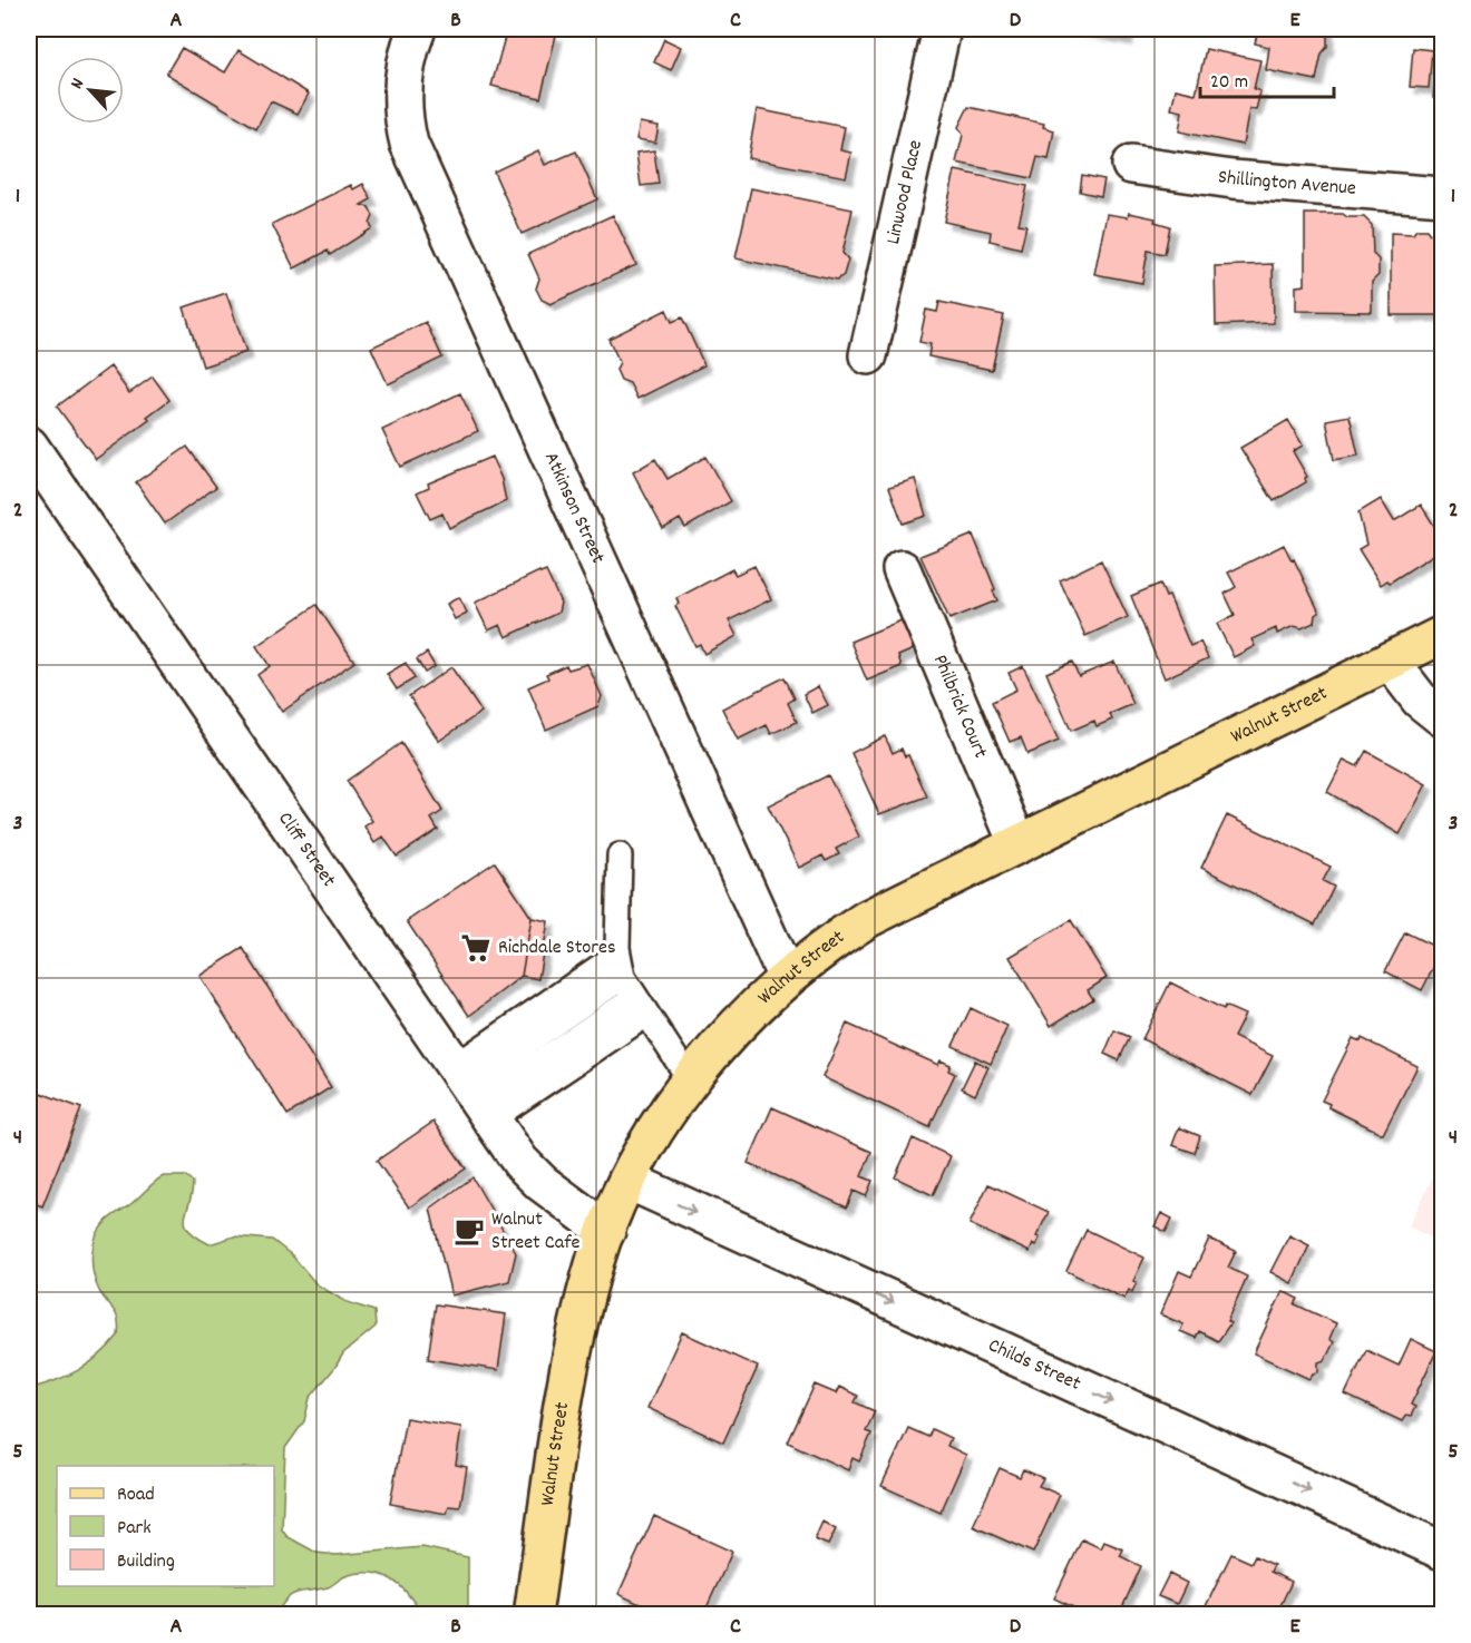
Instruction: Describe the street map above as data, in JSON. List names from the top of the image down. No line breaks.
{"streets":{"main road":["Walnut Street"],"street":["Shillington Avenue","Linwood Place","Atkinson Street","Philbrick Court","Cliff Street","Childs Street"]},"crossings":[["Atkinson Street","Walnut Street"],["Philbrick Court","Walnut Street"],["Walnut Street","Cliff Street"],["Walnut Street","Childs Street"]],"one_way":["Childs Street"],"places":{"supermarket":["Richdale Stores"],"cafe":["Walnut Street Cafe"]},"legend":["Road","Park","Building"],"scale_bar":"20 m","north":"top left","grid":{"columns":["A","B","C","D","E"],"rows":["1","2","3","4","5"]}}
